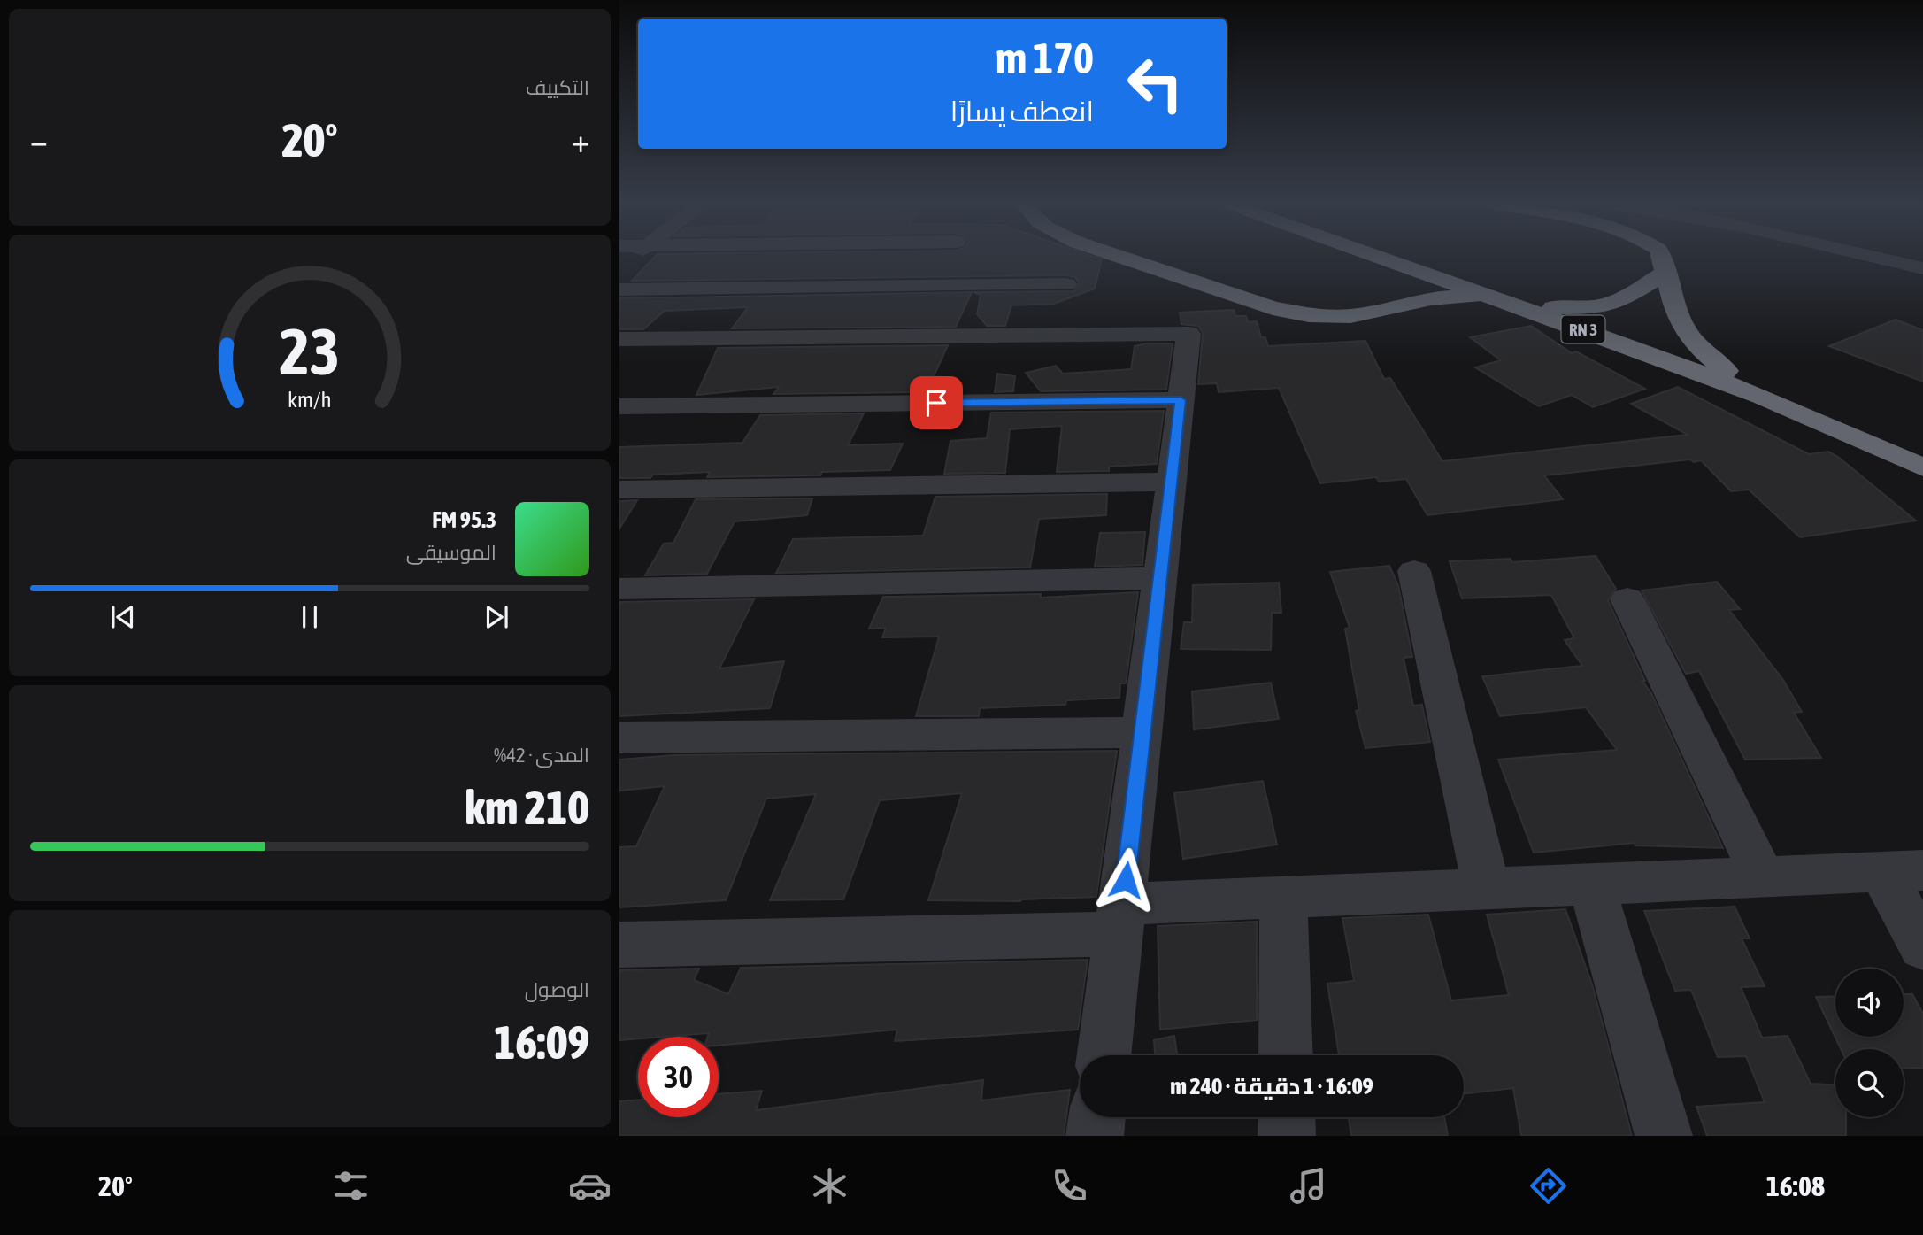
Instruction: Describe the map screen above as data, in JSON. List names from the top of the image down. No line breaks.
{"streets":{"highway":["RN 3"]},"page":{"tile":["التكييف",["المدى · 42%","210 km"],["الوصول","16:09"]],"turn":["170 m","انعطف يسارًا"],"heat":["−","20°","+"],"song":["95.3 FM","الموسيقى"],"limit":"30","trip":"16:09 · 1 دقيقة · 240 m","tabs":["16:08","20°"],"gauge":["23","km/h"]}}
